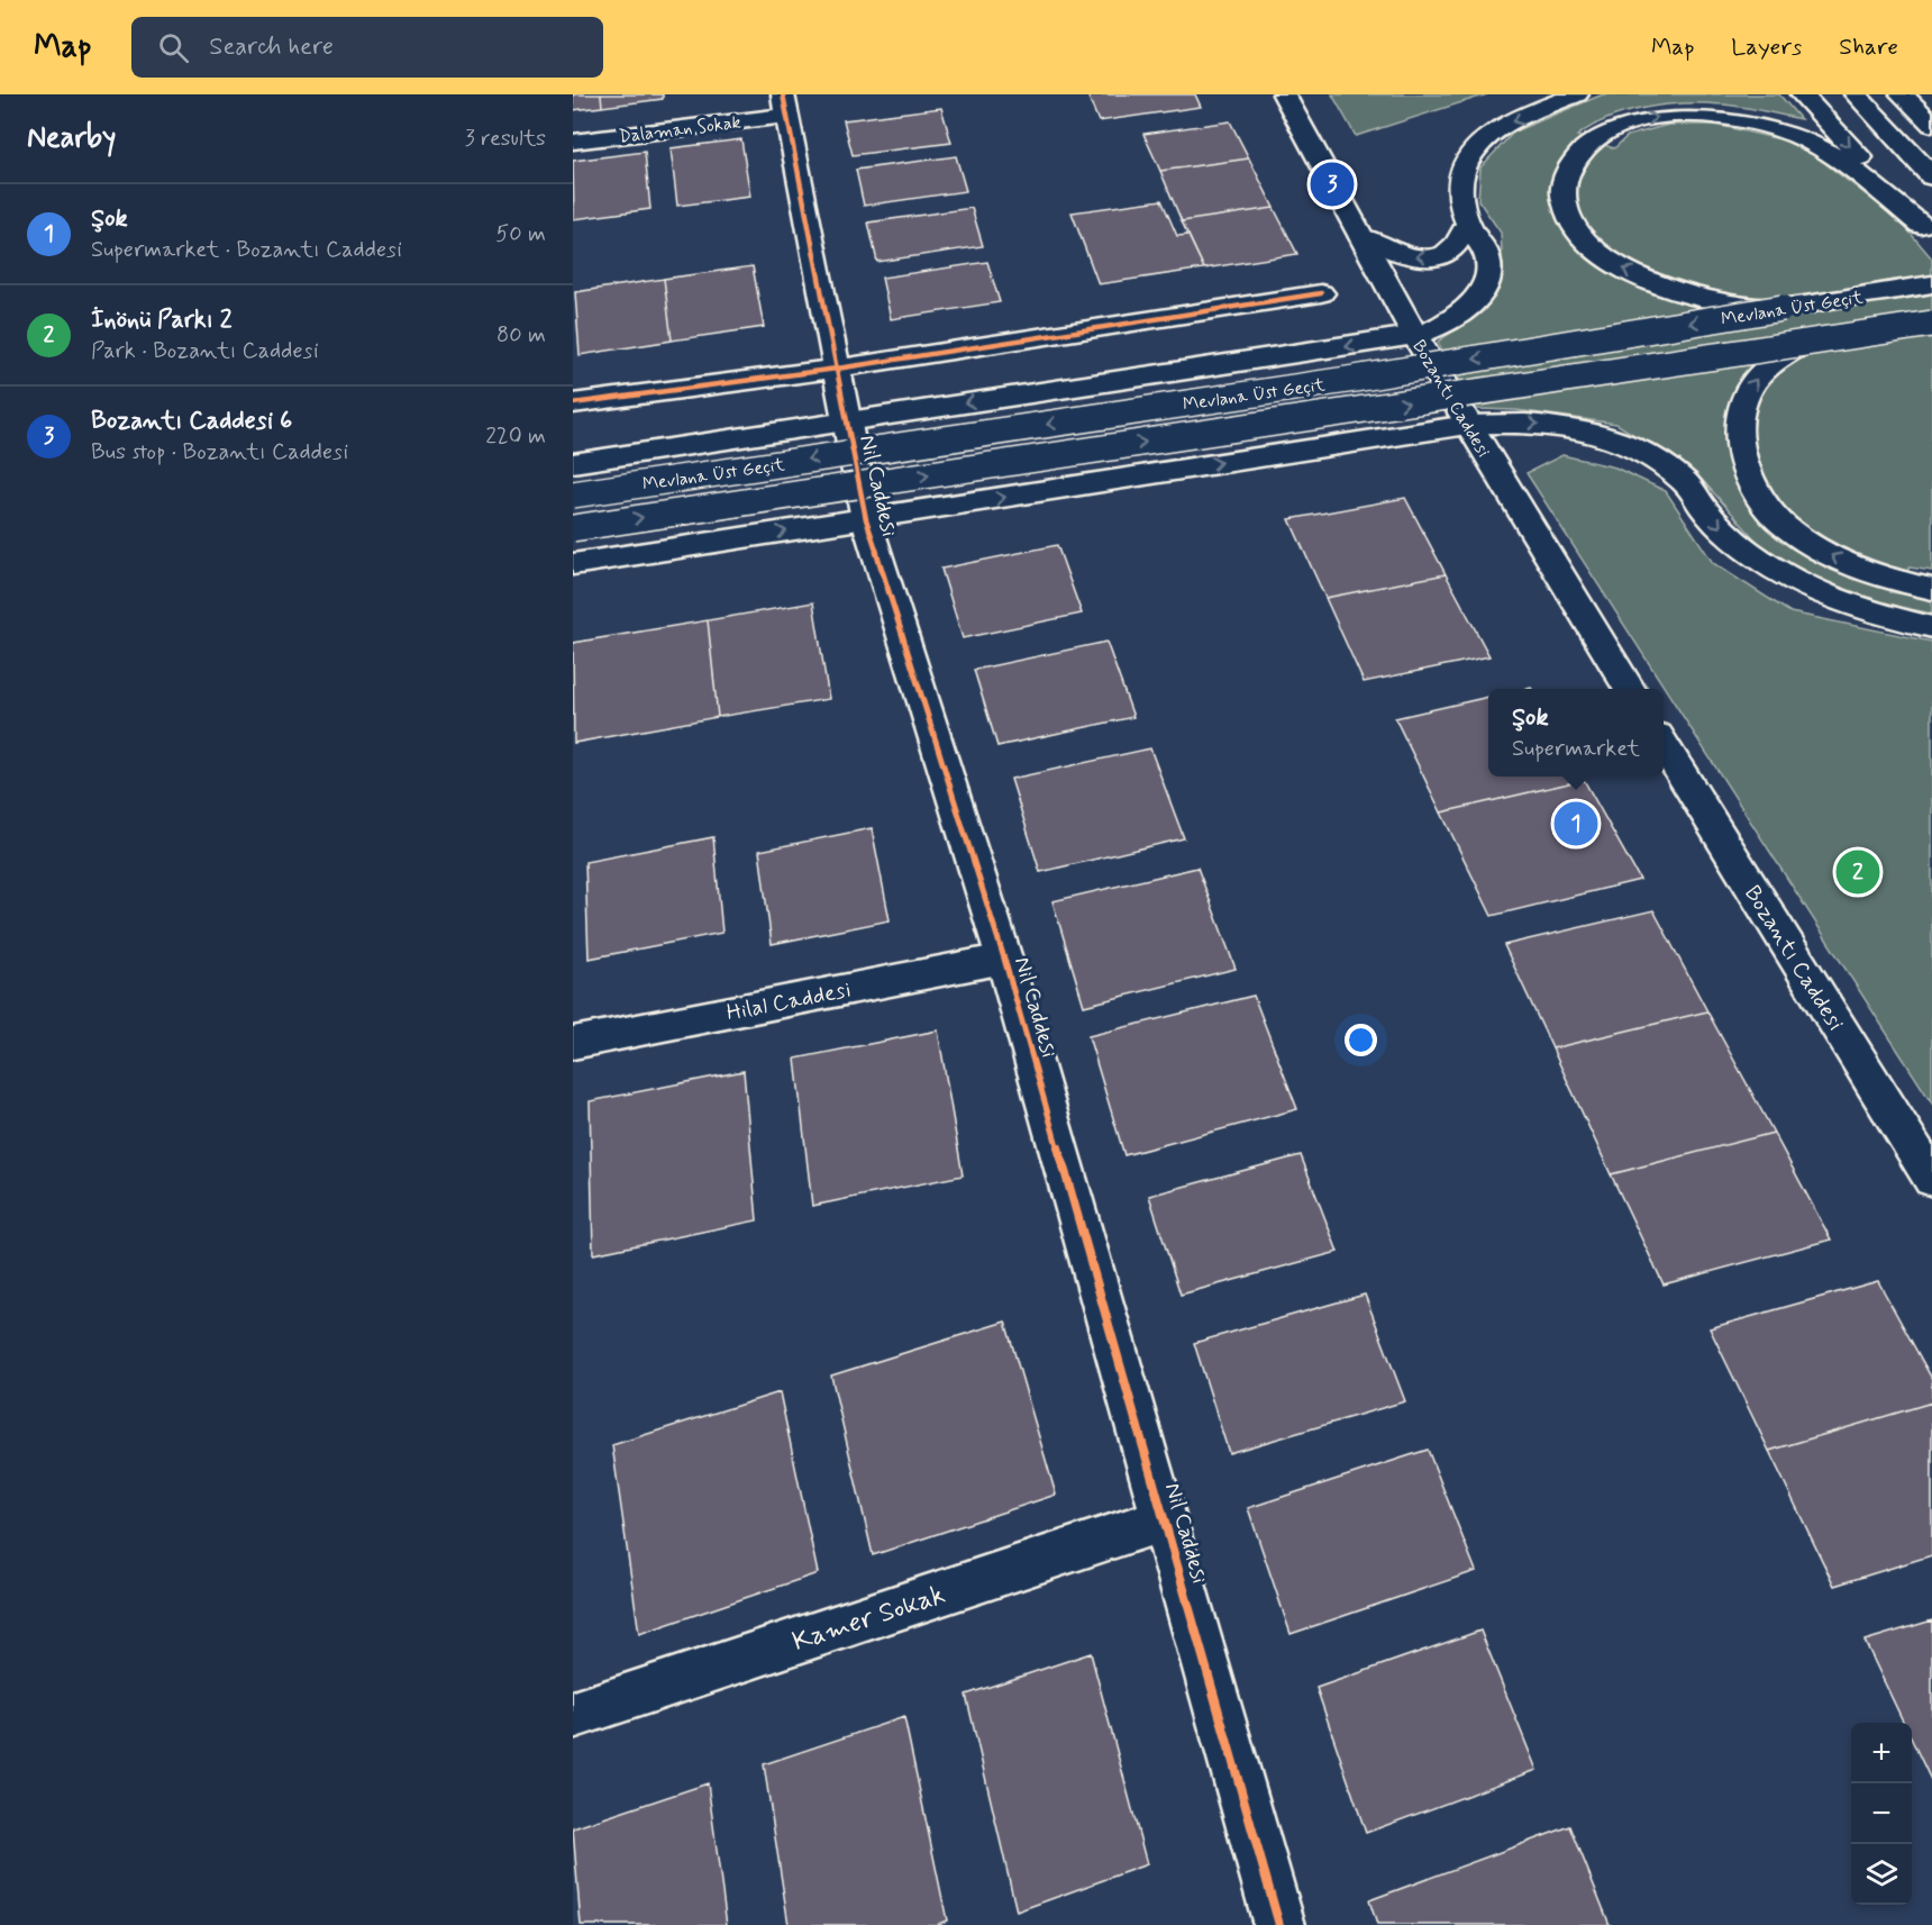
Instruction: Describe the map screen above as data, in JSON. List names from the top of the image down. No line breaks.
{"streets":{"main road":["Dalaman Sokak","Mevlana Üst Geçit","Bozantı Caddesi","Nil Caddesi","Hilal Caddesi","Kamer Sokak"]},"crossings":[["Dalaman Sokak","Nil Caddesi"],["Nil Caddesi","Hilal Caddesi"],["Nil Caddesi","Kamer Sokak"]],"page":{"header":"Map","search":"Search here","nav":["Map","Layers","Share"],"heading":["Nearby","3 results"],"pins":["3","1","2"],"list":[{"mark":"1","name":"Şok","note":"Supermarket · Bozantı Caddesi","value":"50 m"},{"mark":"2","name":"İnönü Parkı 2","note":"Park · Bozantı Caddesi","value":"80 m"},{"mark":"3","name":"Bozantı Caddesi 6","note":"Bus stop · Bozantı Caddesi","value":"220 m"}],"popup":["Şok","Supermarket"],"map_buttons":["+","−"]}}
